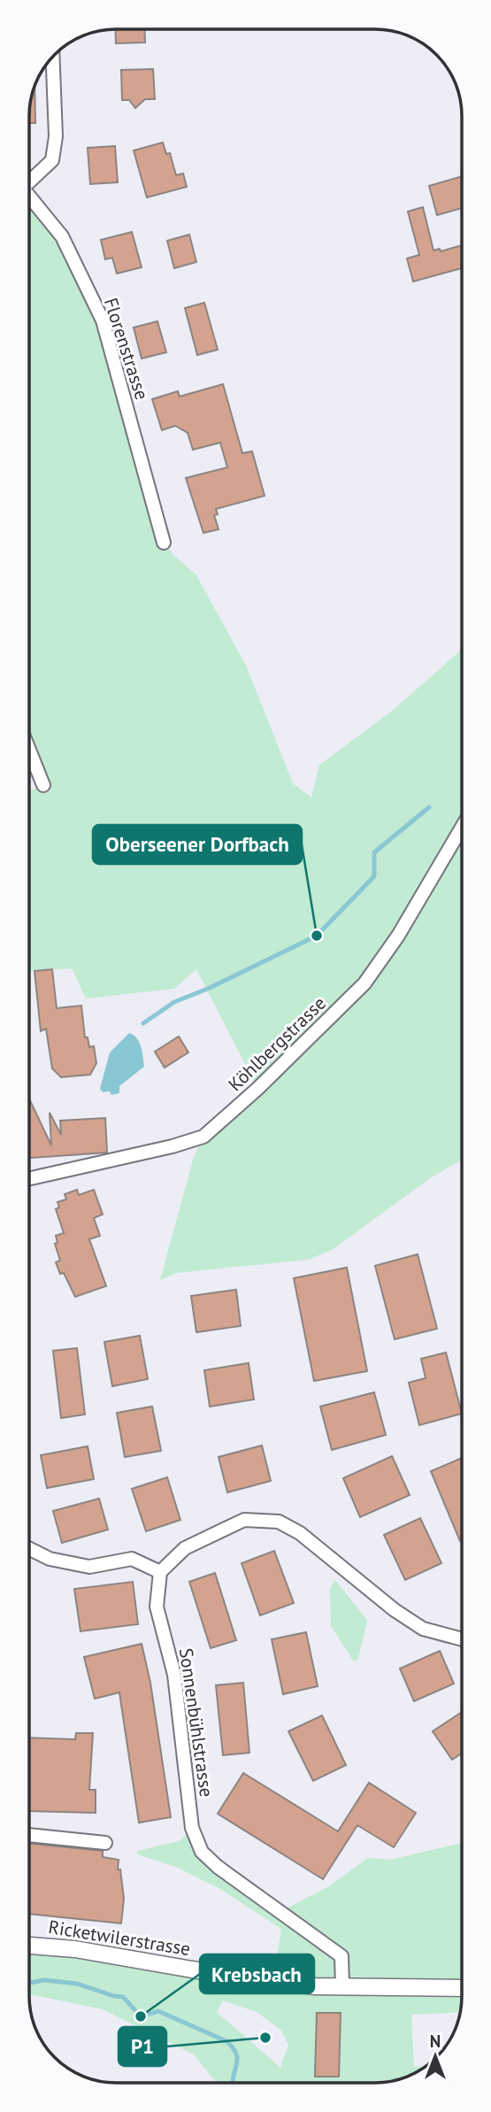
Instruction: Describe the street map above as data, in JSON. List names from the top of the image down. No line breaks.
{"streets":{"street":["Florenstrasse","Köhlbergstrasse","Sonnenbühlstrasse","Ricketwilerstrasse"]},"crossings":[["Sonnenbühlstrasse","Ricketwilerstrasse"]],"places":["Oberseener Dorfbach","Krebsbach","P1"],"north":"top"}
